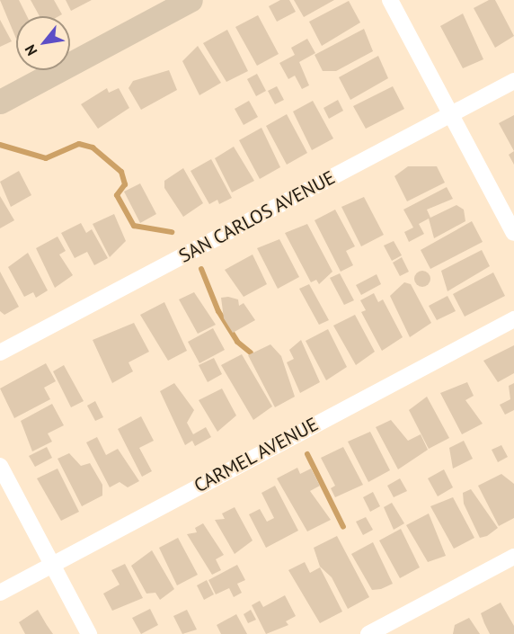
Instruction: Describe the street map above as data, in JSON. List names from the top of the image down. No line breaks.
{"streets":{"street":["SAN CARLOS AVENUE","CARMEL AVENUE"]},"north":"bottom left"}
